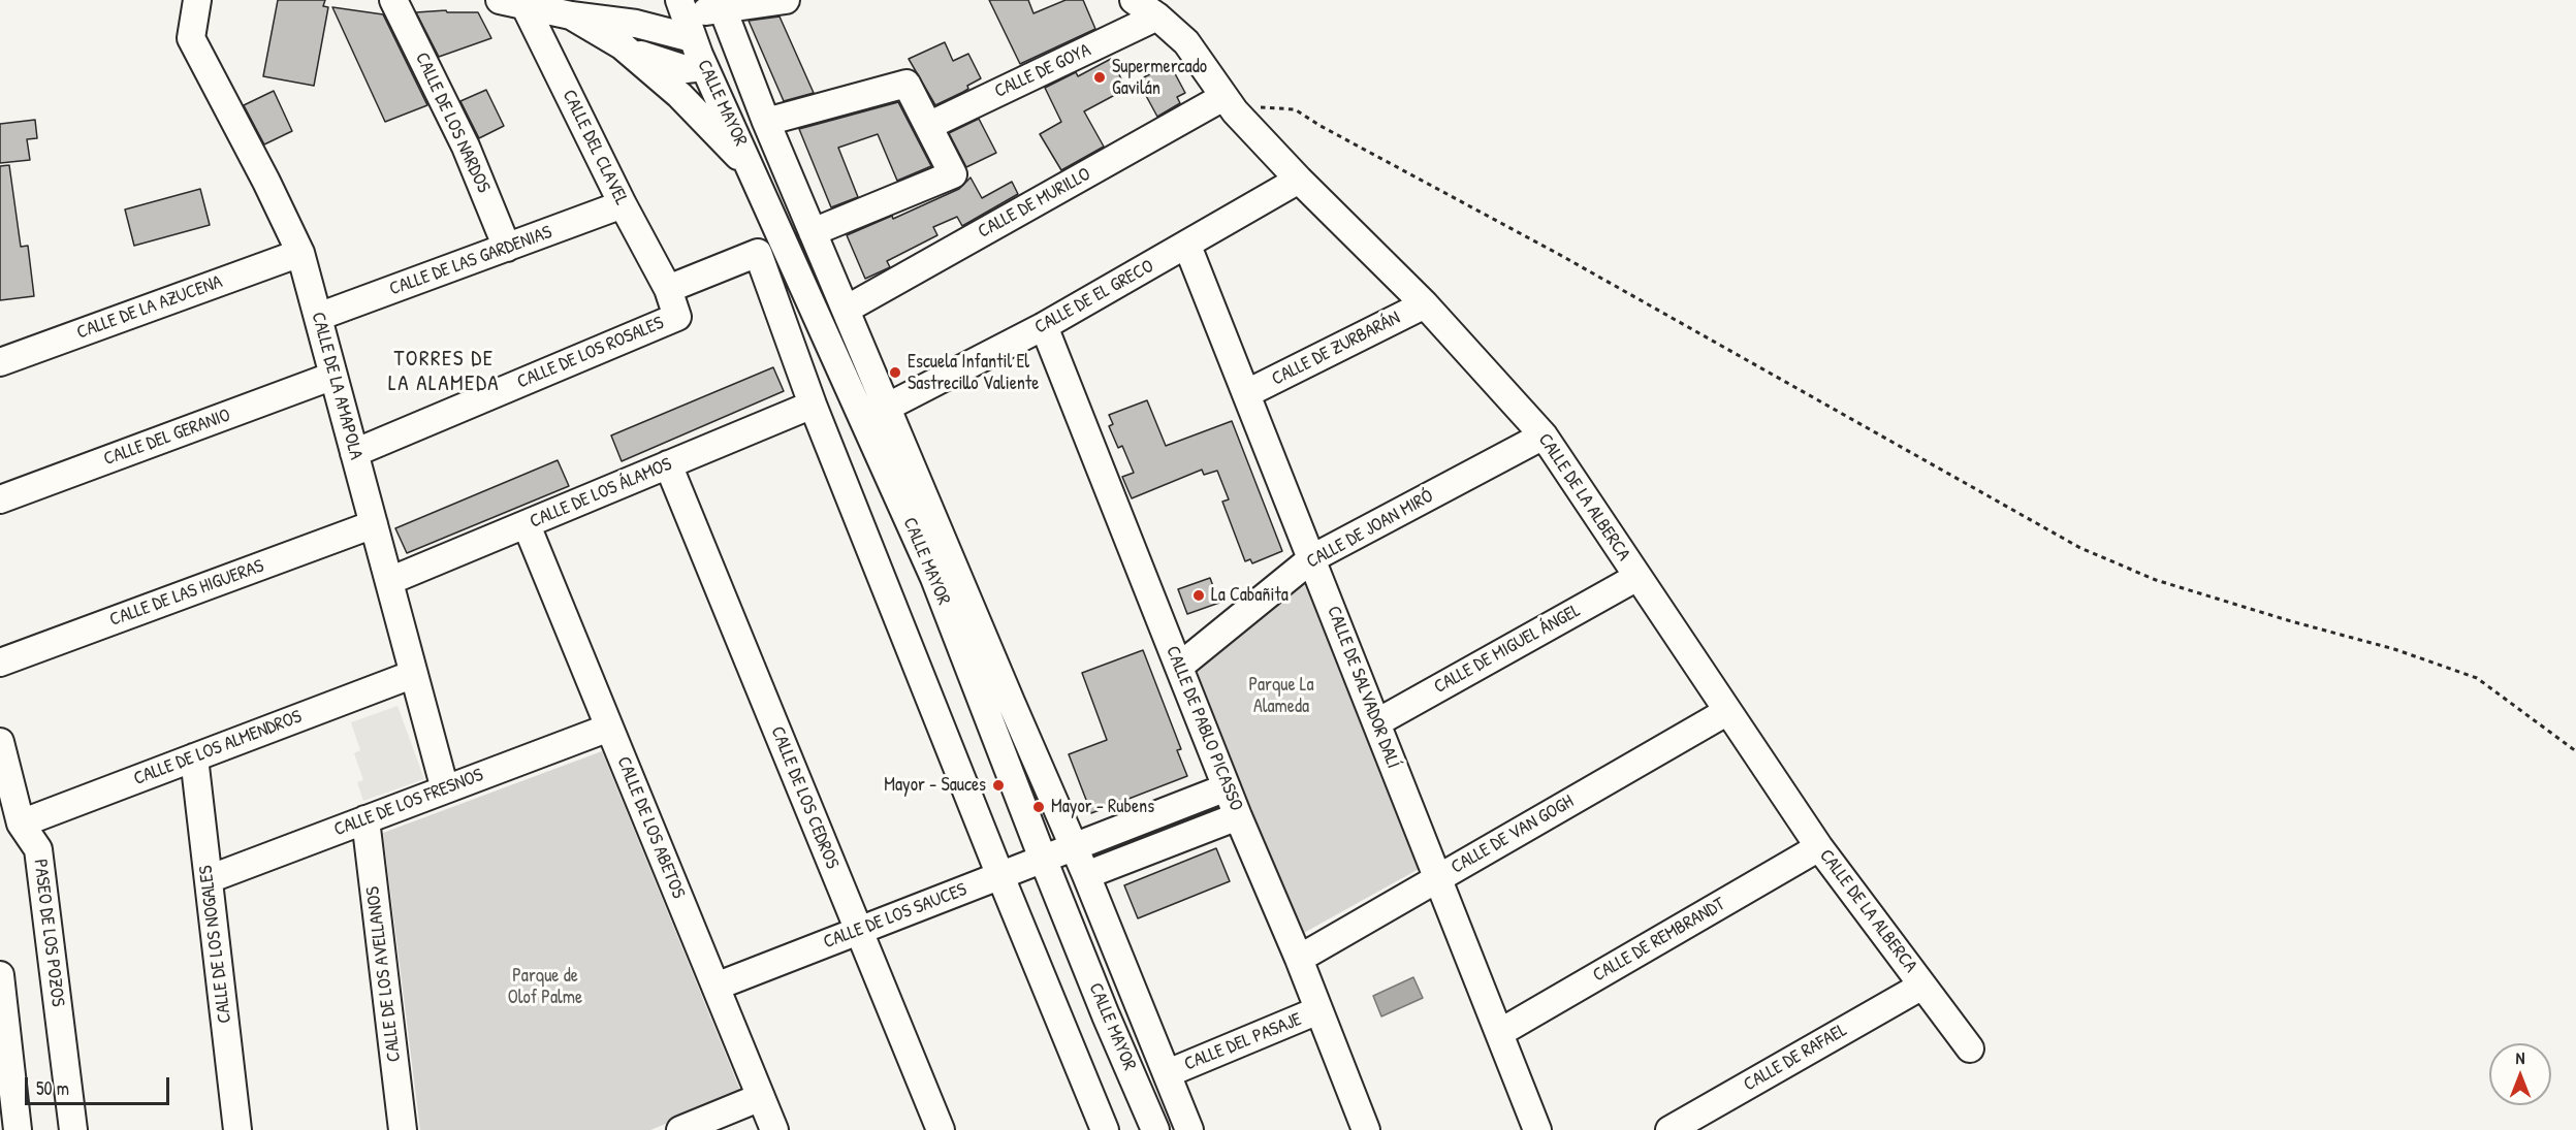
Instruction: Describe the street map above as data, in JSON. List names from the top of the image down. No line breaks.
{"streets":{"street":["CALLE DE GOYA","CALLE MAYOR","CALLE DE LOS NARDOS","CALLE DEL CLAVEL","CALLE DE MURILLO","CALLE DE LAS GARDENIAS","CALLE DE EL GRECO","CALLE DE LA AZUCENA","CALLE DE ZURBARÁN","CALLE DE LOS ROSALES","CALLE DE LA AMAPOLA","CALLE DEL GERANIO","CALLE DE LOS ÁLAMOS","CALLE DE LA ALBERCA","CALLE DE JOAN MIRÓ","CALLE DE LAS HIGUERAS","CALLE DE MIGUEL ÁNGEL","CALLE DE SALVADOR DALÍ","CALLE DE PABLO PICASSO","CALLE DE LOS ALMENDROS","CALLE DE LOS CEDROS","CALLE DE LOS FRESNOS","CALLE DE LOS ABETOS","CALLE DE VAN GOGH","CALLE DE LOS SAUCES","PASEO DE LOS POZOS","CALLE DE REMBRANDT","CALLE DE LOS NOGALES","CALLE DE LOS AVELLANOS","CALLE DEL PASAJE","CALLE DE RAFAEL"]},"crossings":[["CALLE DE GOYA","CALLE DE LA ALBERCA"],["CALLE MAYOR","CALLE DE MURILLO"],["CALLE MAYOR","CALLE DE EL GRECO"],["CALLE MAYOR","CALLE DE LOS SAUCES"],["CALLE MAYOR","CALLE DEL PASAJE"],["CALLE DE LOS NARDOS","CALLE DE LAS GARDENIAS"],["CALLE DEL CLAVEL","CALLE DE LAS GARDENIAS"],["CALLE DEL CLAVEL","CALLE DE LOS ROSALES"],["CALLE DE MURILLO","CALLE DE LA ALBERCA"],["CALLE DE LAS GARDENIAS","CALLE DE LA AMAPOLA"],["CALLE DE EL GRECO","CALLE DE LA ALBERCA"],["CALLE DE EL GRECO","CALLE DE SALVADOR DALÍ"],["CALLE DE EL GRECO","CALLE DE PABLO PICASSO"],["CALLE DE LA AZUCENA","CALLE DE LA AMAPOLA"],["CALLE DE ZURBARÁN","CALLE DE LA ALBERCA"],["CALLE DE ZURBARÁN","CALLE DE SALVADOR DALÍ"],["CALLE DE LOS ROSALES","CALLE DE LA AMAPOLA"],["CALLE DE LOS ROSALES","CALLE DE LOS ÁLAMOS"],["CALLE DE LA AMAPOLA","CALLE DEL GERANIO"],["CALLE DE LA AMAPOLA","CALLE DE LOS ÁLAMOS"],["CALLE DE LA AMAPOLA","CALLE DE LAS HIGUERAS"],["CALLE DE LA AMAPOLA","CALLE DE LOS ALMENDROS"],["CALLE DE LA AMAPOLA","CALLE DE LOS FRESNOS"],["CALLE DE LOS ÁLAMOS","CALLE DE LOS CEDROS"],["CALLE DE LOS ÁLAMOS","CALLE DE LOS ABETOS"],["CALLE DE LA ALBERCA","CALLE DE JOAN MIRÓ"],["CALLE DE LA ALBERCA","CALLE DE MIGUEL ÁNGEL"],["CALLE DE LA ALBERCA","CALLE DE VAN GOGH"],["CALLE DE LA ALBERCA","CALLE DE REMBRANDT"],["CALLE DE LA ALBERCA","CALLE DE RAFAEL"],["CALLE DE JOAN MIRÓ","CALLE DE SALVADOR DALÍ"],["CALLE DE JOAN MIRÓ","CALLE DE PABLO PICASSO"],["CALLE DE MIGUEL ÁNGEL","CALLE DE SALVADOR DALÍ"],["CALLE DE SALVADOR DALÍ","CALLE DE VAN GOGH"],["CALLE DE SALVADOR DALÍ","CALLE DE REMBRANDT"],["CALLE DE PABLO PICASSO","CALLE DE VAN GOGH"],["CALLE DE PABLO PICASSO","CALLE DE LOS SAUCES"],["CALLE DE PABLO PICASSO","CALLE DEL PASAJE"],["CALLE DE LOS ALMENDROS","PASEO DE LOS POZOS"],["CALLE DE LOS ALMENDROS","CALLE DE LOS NOGALES"],["CALLE DE LOS CEDROS","CALLE DE LOS SAUCES"],["CALLE DE LOS FRESNOS","CALLE DE LOS ABETOS"],["CALLE DE LOS FRESNOS","CALLE DE LOS NOGALES"],["CALLE DE LOS FRESNOS","CALLE DE LOS AVELLANOS"],["CALLE DE LOS ABETOS","CALLE DE LOS SAUCES"]],"districts":["TORRES DE LA ALAMEDA"],"parks":["Parque La Alameda","Parque de Olof Palme"],"places":["Supermercado Gavilán","Escuela Infantil El Sastrecillo Valiente","La Cabañita","Mayor - Sauces","Mayor - Rubens"],"scale_bar":"50 m","north":"top"}
